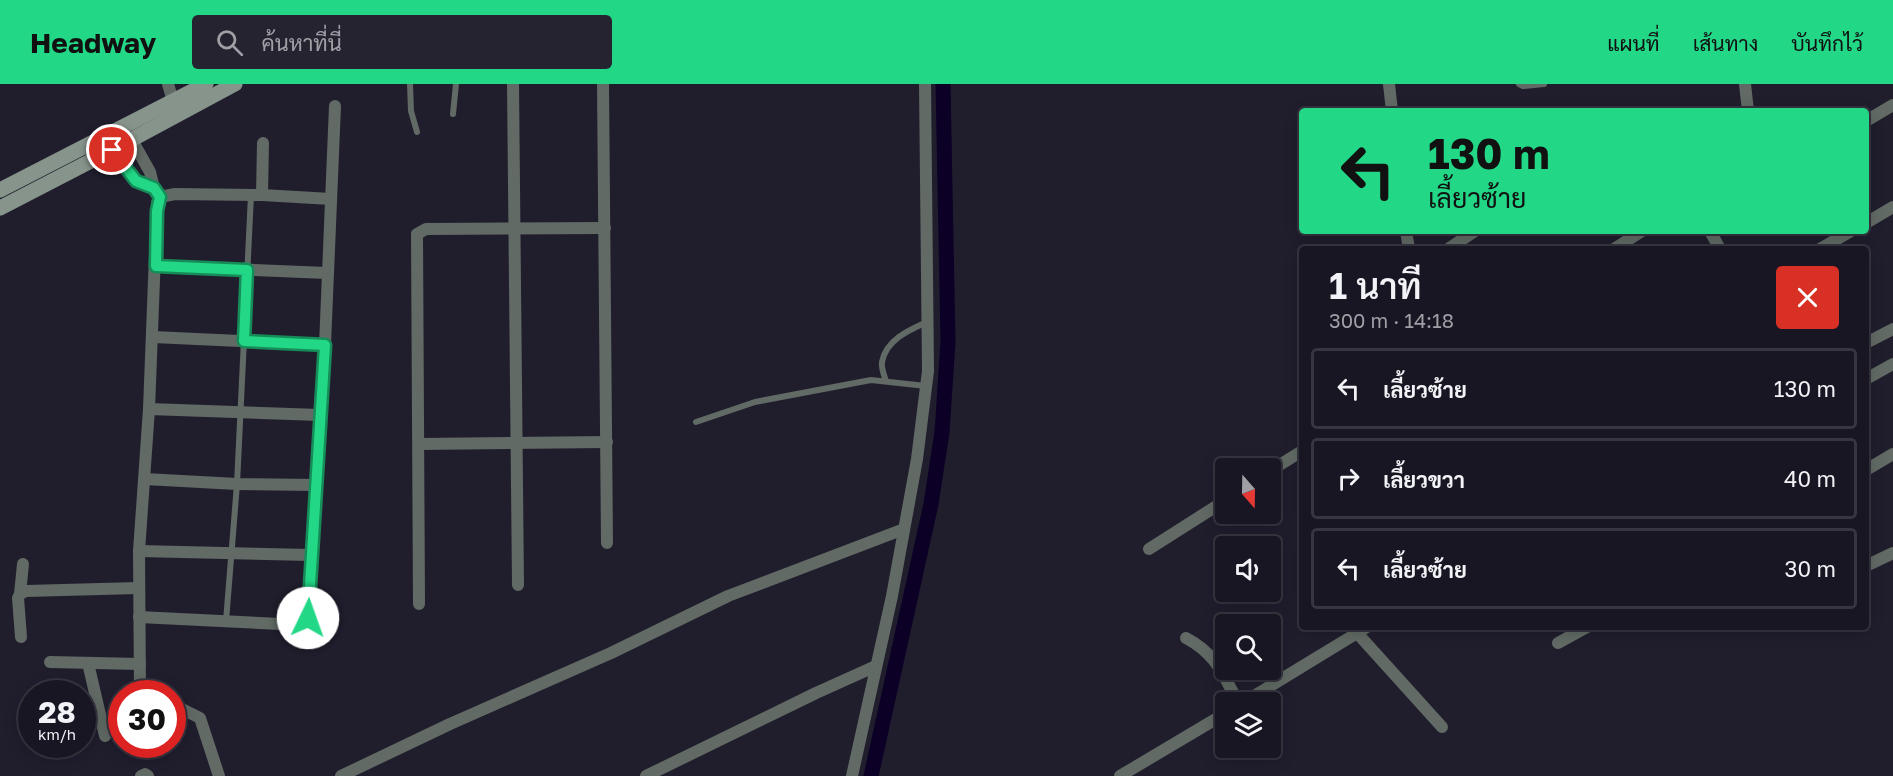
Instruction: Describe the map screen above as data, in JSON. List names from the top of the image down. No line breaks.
{"north":"bottom","page":{"header":"Headway","search":"ค้นหาที่นี่","nav":["แผนที่","เส้นทาง","บันทึกไว้"],"turn":["130 m","เลี้ยวซ้าย"],"heading":["1 นาที","300 m · 14:18"],"list":[{"name":"เลี้ยวซ้าย","value":"130 m"},{"name":"เลี้ยวขวา","value":"40 m"},{"name":"เลี้ยวซ้าย","value":"30 m"}],"speed":"28 km/h","limit":"30"}}
